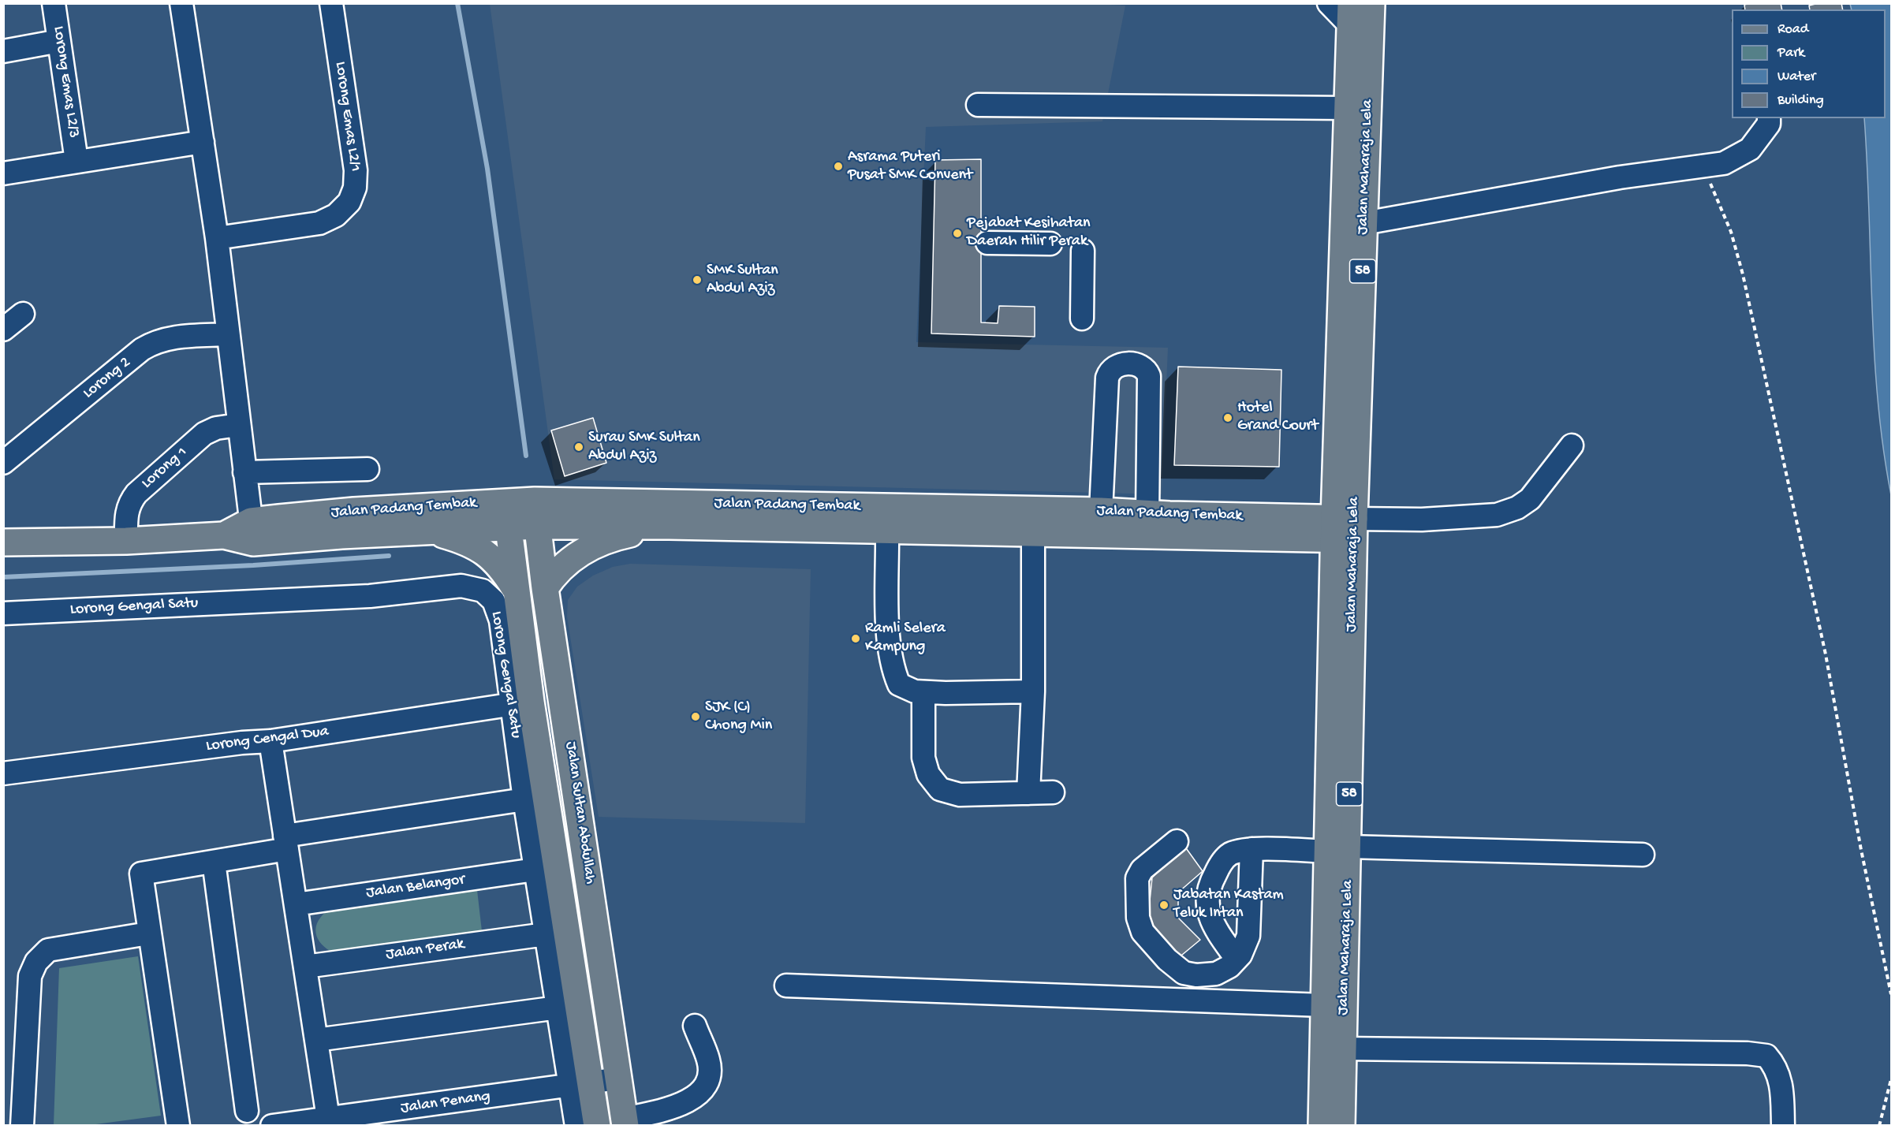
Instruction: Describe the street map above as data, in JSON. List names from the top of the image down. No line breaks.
{"streets":{"main road":["Jalan Maharaja Lela","58","Jalan Padang Tembak","Jalan Sultan Abdullah"],"street":["Lorong Emas L2/3","Lorong Emas L2/1","Lorong 2","Lorong 1","Lorong Gengal Satu","Lorong Cengal Dua","Jalan Belangor","Jalan Perak","Jalan Penang"]},"crossings":[["Jalan Maharaja Lela","Jalan Padang Tembak"],["Lorong 1","Jalan Padang Tembak"],["Jalan Padang Tembak","Jalan Sultan Abdullah"],["Lorong Gengal Satu","Lorong Cengal Dua"],["Lorong Gengal Satu","Jalan Sultan Abdullah"],["Lorong Gengal Satu","Jalan Belangor"],["Lorong Gengal Satu","Jalan Perak"],["Lorong Gengal Satu","Jalan Penang"],["Lorong Cengal Dua","Jalan Sultan Abdullah"],["Jalan Sultan Abdullah","Jalan Penang"]],"places":["Asrama Puteri Pusat SMK Convent","Pejabat Kesihatan Daerah Hilir Perak","SMK Sultan Abdul Aziz","Hotel Grand Court","Surau SMK Sultan Abdul Aziz","Ramli Selera Kampung","SJK (C) Chong Min","Jabatan Kastam Teluk Intan"],"legend":["Road","Park","Water","Building"]}
